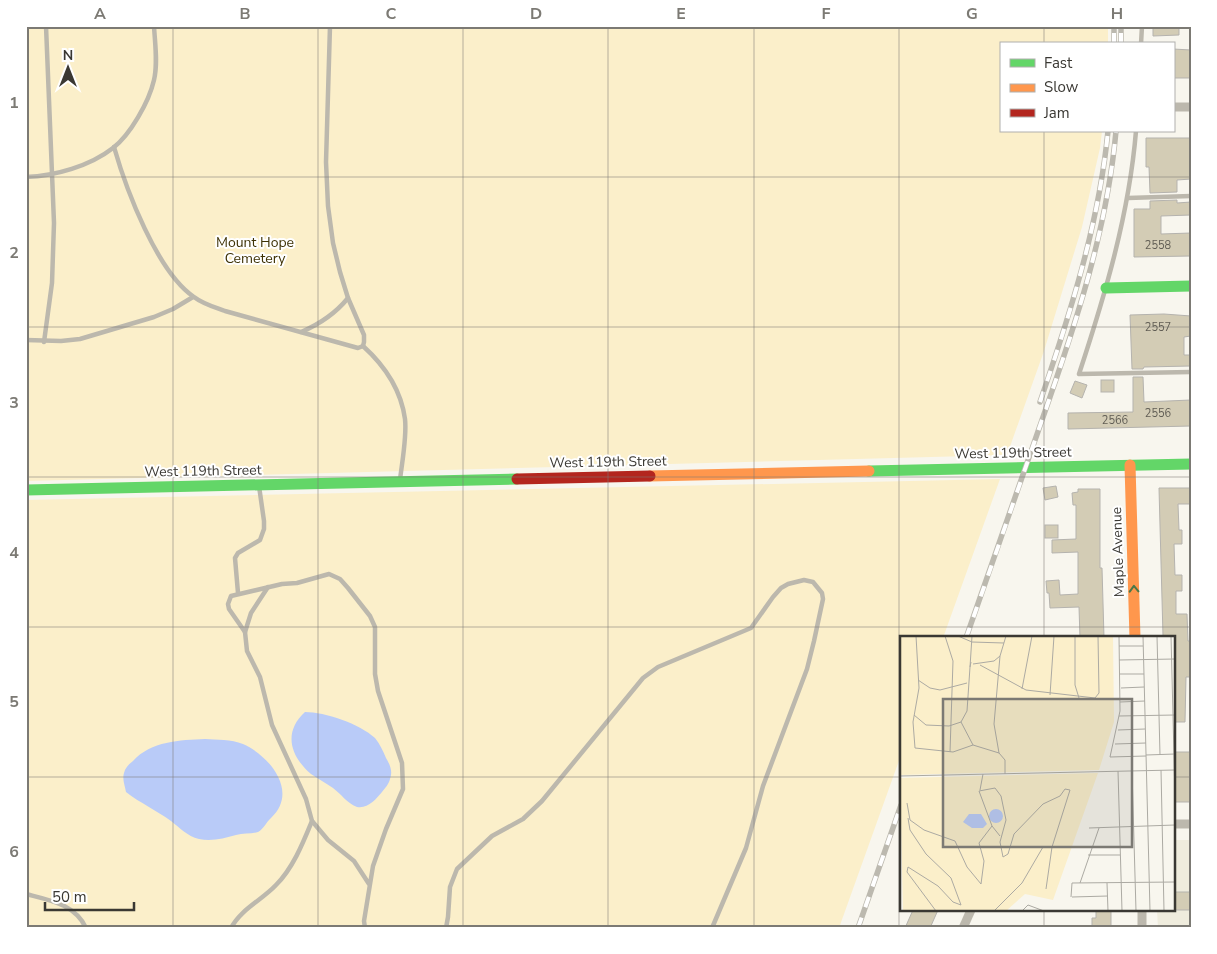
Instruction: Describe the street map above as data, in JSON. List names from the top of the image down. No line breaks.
{"streets":{"street":["West 119th Street","Maple Avenue"]},"crossings":[["West 119th Street","Maple Avenue"]],"one_way":["Maple Avenue"],"parks":["Mount Hope Cemetery"],"house_numbers":["2558","2557","2556","2566"],"legend":["Fast","Slow","Jam"],"scale_bar":"50 m","north":"top","grid":{"columns":["A","B","C","D","E","F","G","H"],"rows":["1","2","3","4","5","6"]}}
